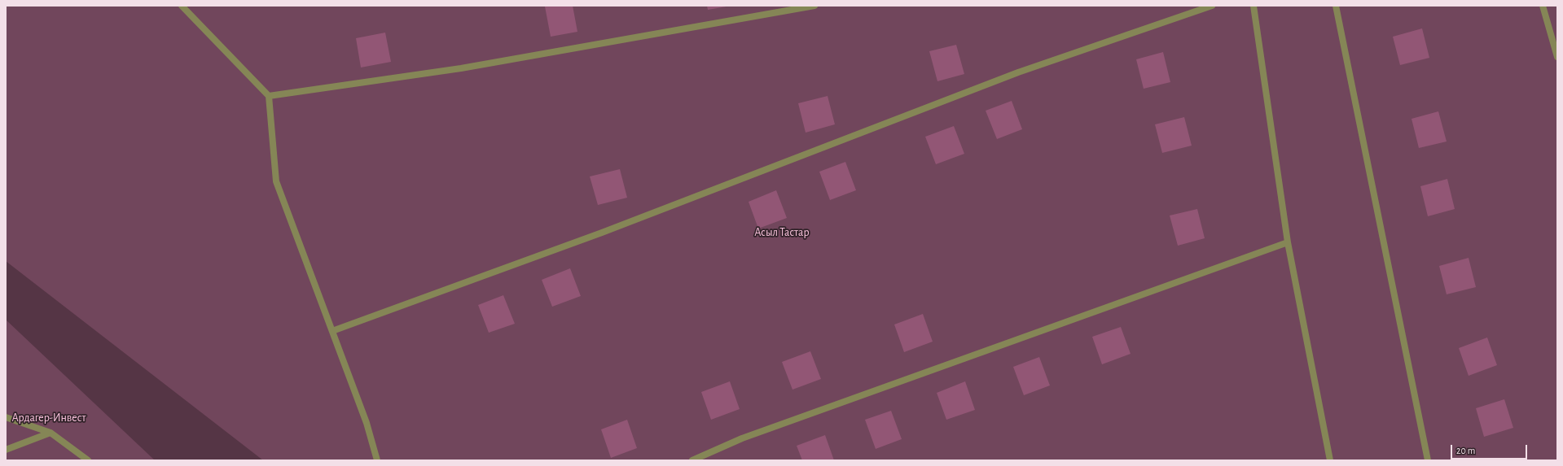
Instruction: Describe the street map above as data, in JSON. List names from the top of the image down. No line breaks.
{"parks":["Асыл Тастар","Ардагер-Инвест"],"scale_bar":"20 m"}
